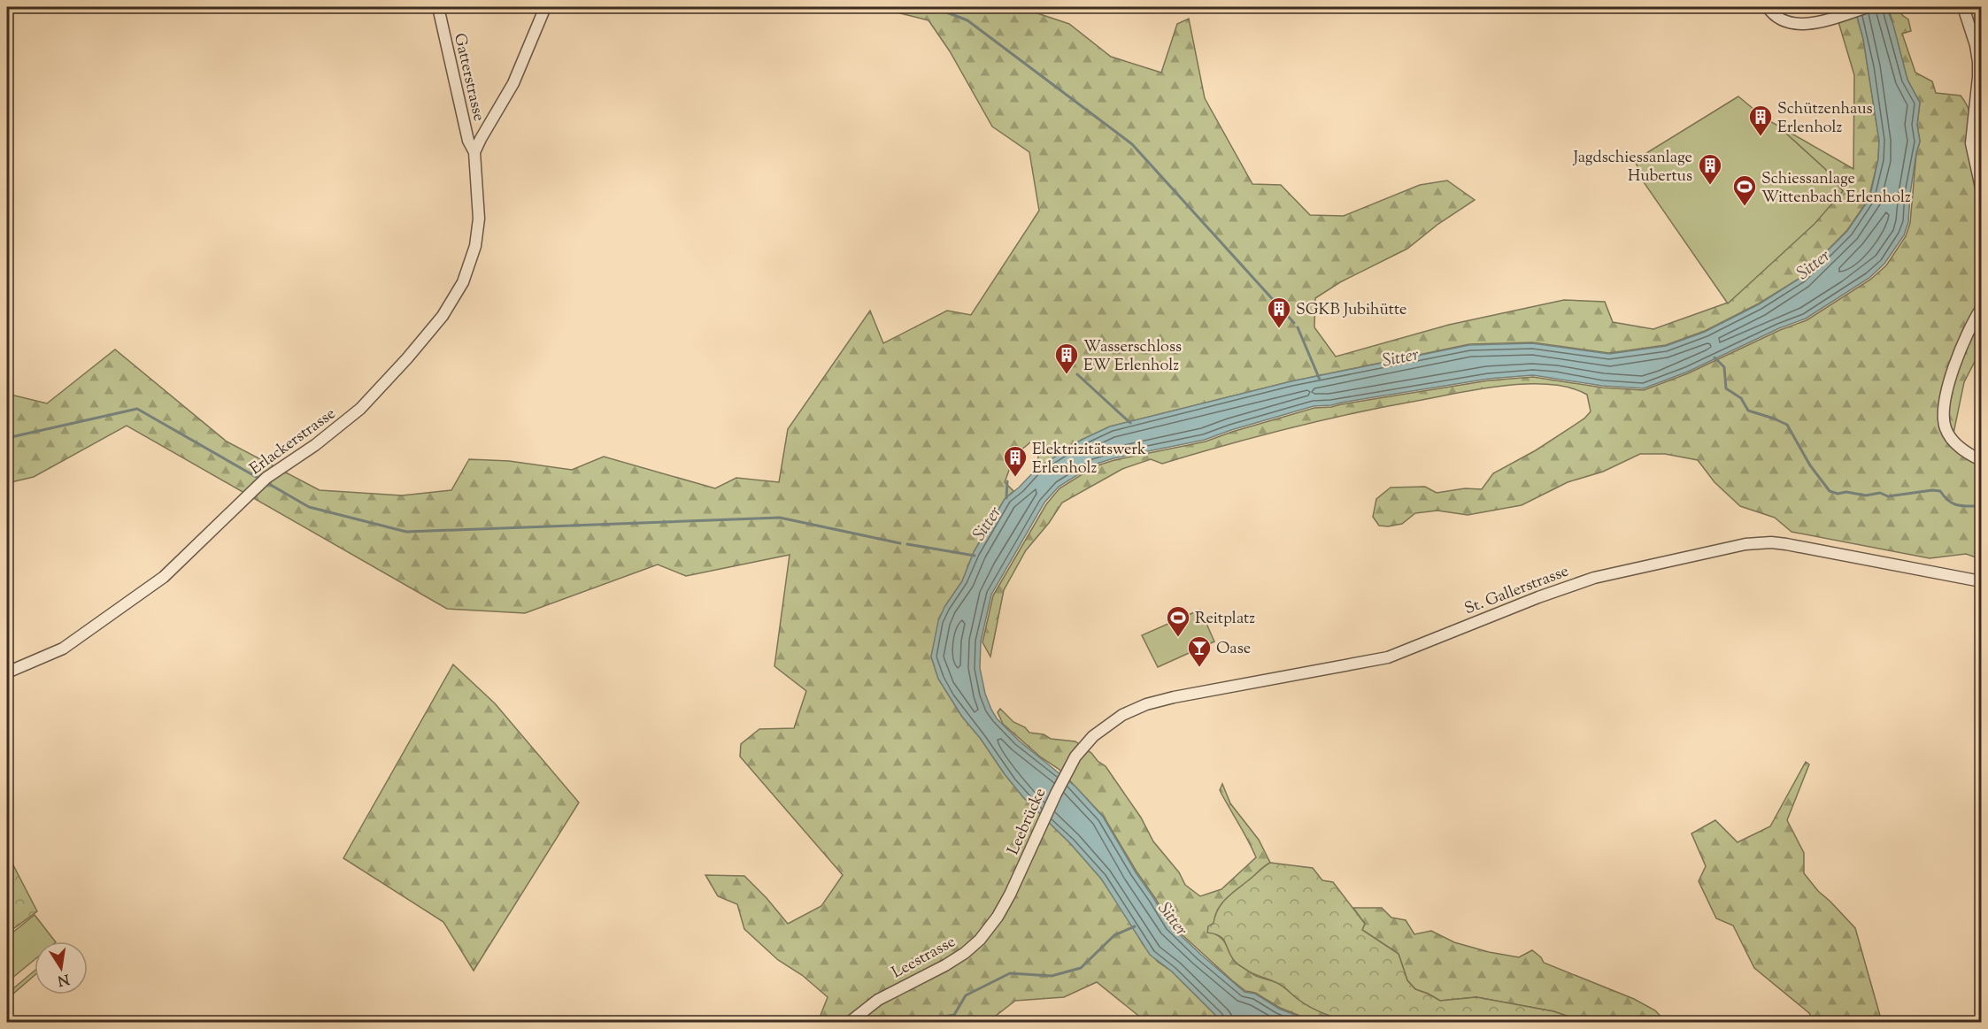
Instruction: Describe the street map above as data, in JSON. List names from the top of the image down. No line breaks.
{"streets":{"street":["Gatterstrasse","Erlackerstrasse","St. Gallerstrasse","Leebrücke","Leestrasse"]},"crossings":[["Gatterstrasse","Erlackerstrasse"],["St. Gallerstrasse","Leebrücke"],["Leebrücke","Leestrasse"]],"water":["Sitter"],"places":{"building":["Schützenhaus Erlenholz","Jagdschiessanlage Hubertus","SGKB Jubihütte","Wasserschloss EW Erlenholz","Elektrizitätswerk Erlenholz"],"sports":["Schiessanlage Wittenbach Erlenholz","Reitplatz"],"bar":["Oase"]},"north":"bottom"}
